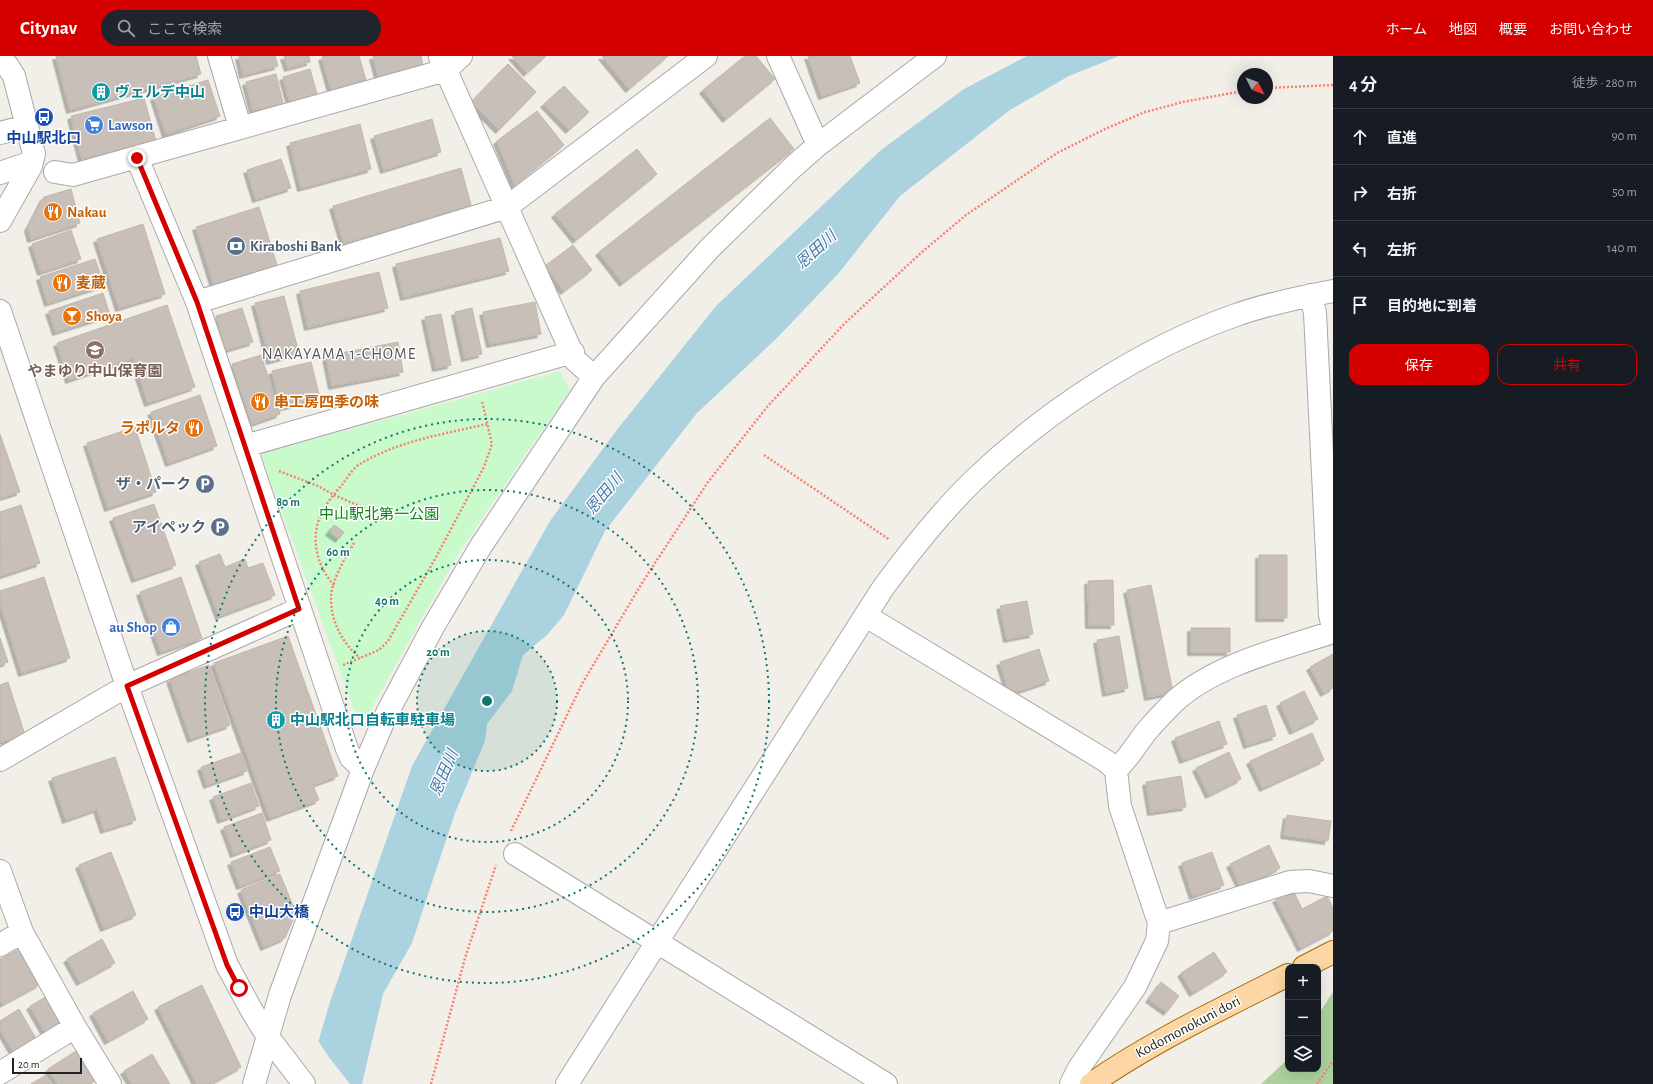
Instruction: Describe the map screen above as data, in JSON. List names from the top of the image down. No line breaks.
{"streets":{"main road":["Kodomonokuni dori"]},"districts":["NAKAYAMA 1-CHOME"],"water":["恩田川"],"parks":["中山駅北第一公園"],"places":{"building":["ヴェルデ中山","中山駅北口自転車駐車場"],"bus stop":["中山駅北口","中山大橋"],"supermarket":["Lawson"],"restaurant":["Nakau","麦蔵","串工房四季の味","ラポルタ"],"bank":["Kiraboshi Bank"],"bar":["Shoya"],"school or university":["やまゆり中山保育園"],"parking":["ザ・パーク","アイペック"],"shop":["au Shop"]},"scale_bar":"20 m","north":"bottom right","page":{"header":"Citynav","search":"ここで検索","nav":["ホーム","地図","概要","お問い合わせ"],"heading":["4 分","徒歩 · 280 m"],"list":[["直進","90 m"],["右折","50 m"],["左折","140 m"],"目的地に到着"],"buttons":["保存","共有"],"map_buttons":["+","−"],"scale":"20 m"},"rings":["80 m","60 m","40 m","20 m"]}
